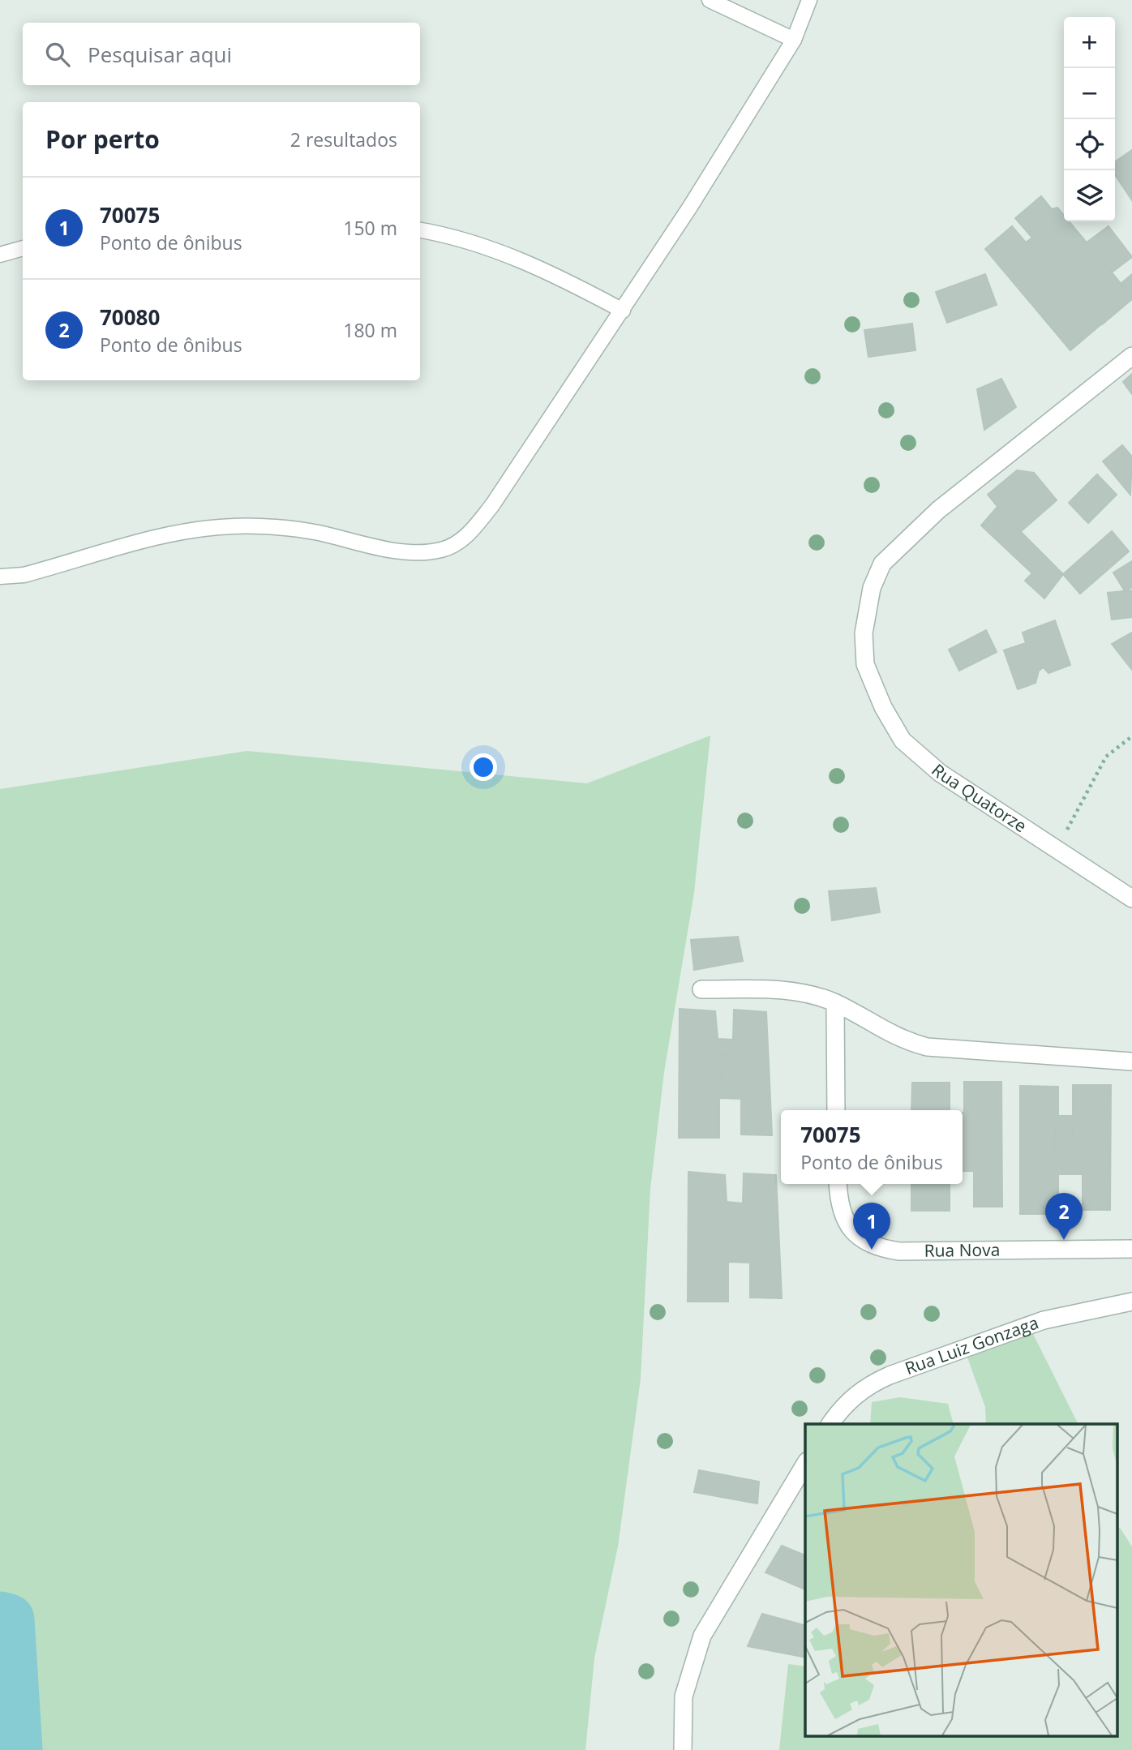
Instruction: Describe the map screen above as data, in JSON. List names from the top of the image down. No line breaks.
{"streets":{"street":["Rua Quatorze","Rua Nova","Rua Luiz Gonzaga"]},"page":{"map_buttons":["+","−"],"search":"Pesquisar aqui","heading":["Por perto","2 resultados"],"list":[{"mark":"1","name":"70075","note":"Ponto de ônibus","value":"150 m"},{"mark":"2","name":"70080","note":"Ponto de ônibus","value":"180 m"}],"popup":["70075","Ponto de ônibus"],"pins":["2","1"]}}
